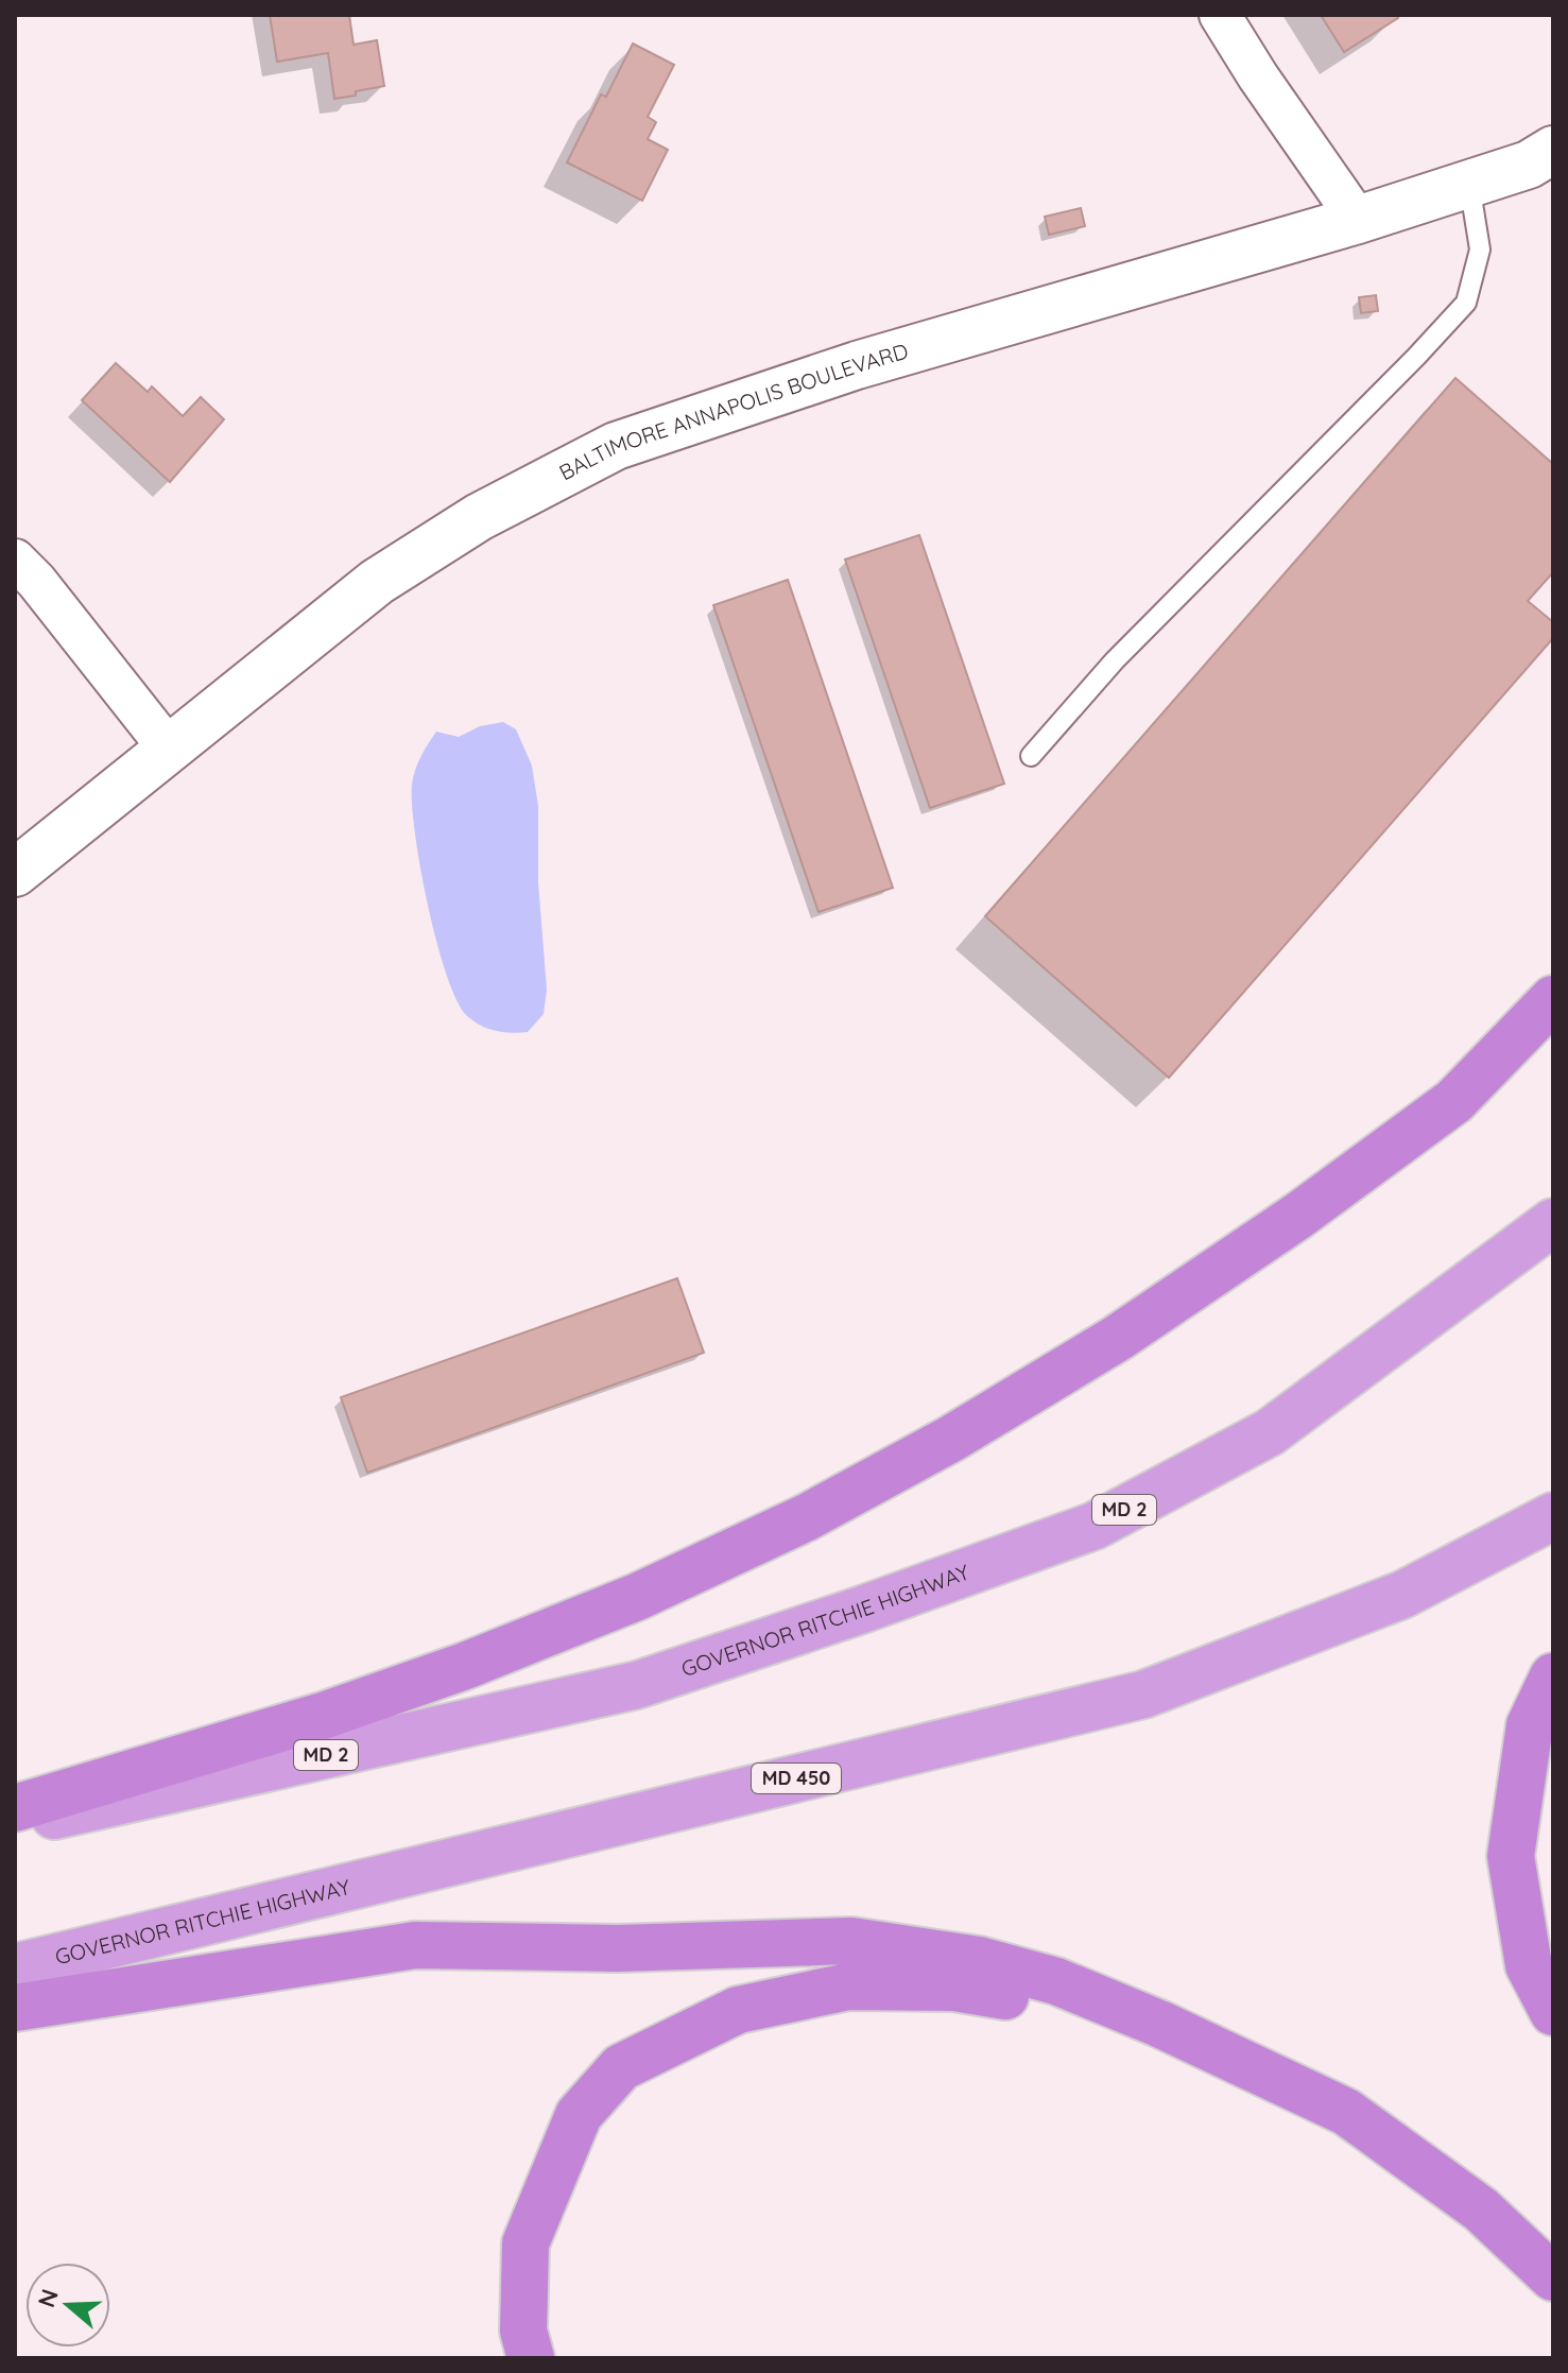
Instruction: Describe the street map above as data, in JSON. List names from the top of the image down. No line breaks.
{"streets":{"highway":["MD 2","GOVERNOR RITCHIE HIGHWAY","MD 450"],"street":["BALTIMORE ANNAPOLIS BOULEVARD"]},"north":"left"}
